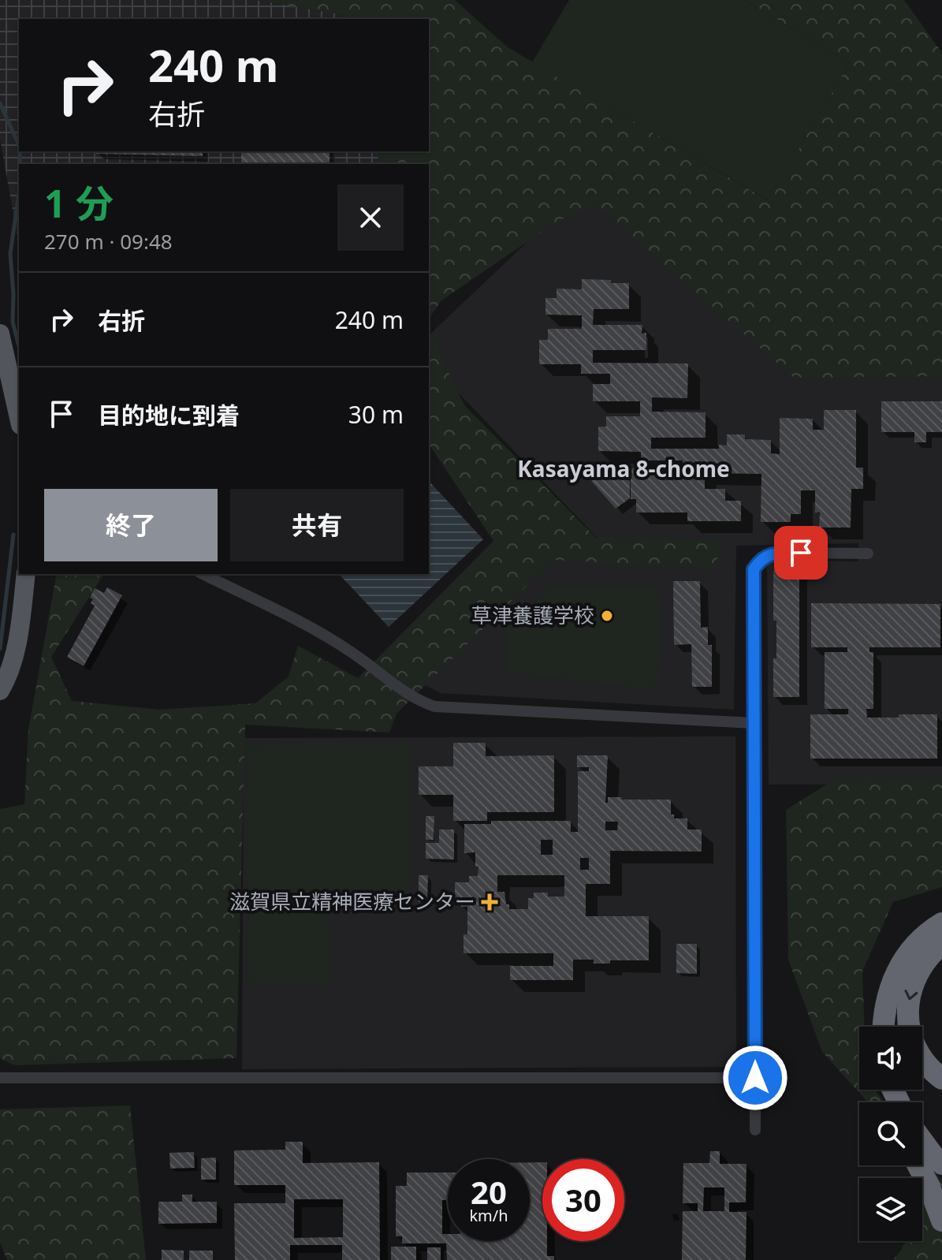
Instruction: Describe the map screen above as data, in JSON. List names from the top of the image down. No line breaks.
{"districts":["Kasayama 8-chome"],"places":{"other":["草津養護学校"],"health":["滋賀県立精神医療センター"]},"page":{"turn":["240 m","右折"],"heading":["1 分","270 m · 09:48"],"list":[{"name":"右折","value":"240 m"},{"name":"目的地に到着","value":"30 m"}],"buttons":["終了","共有"],"speed":"20 km/h","limit":"30"}}
